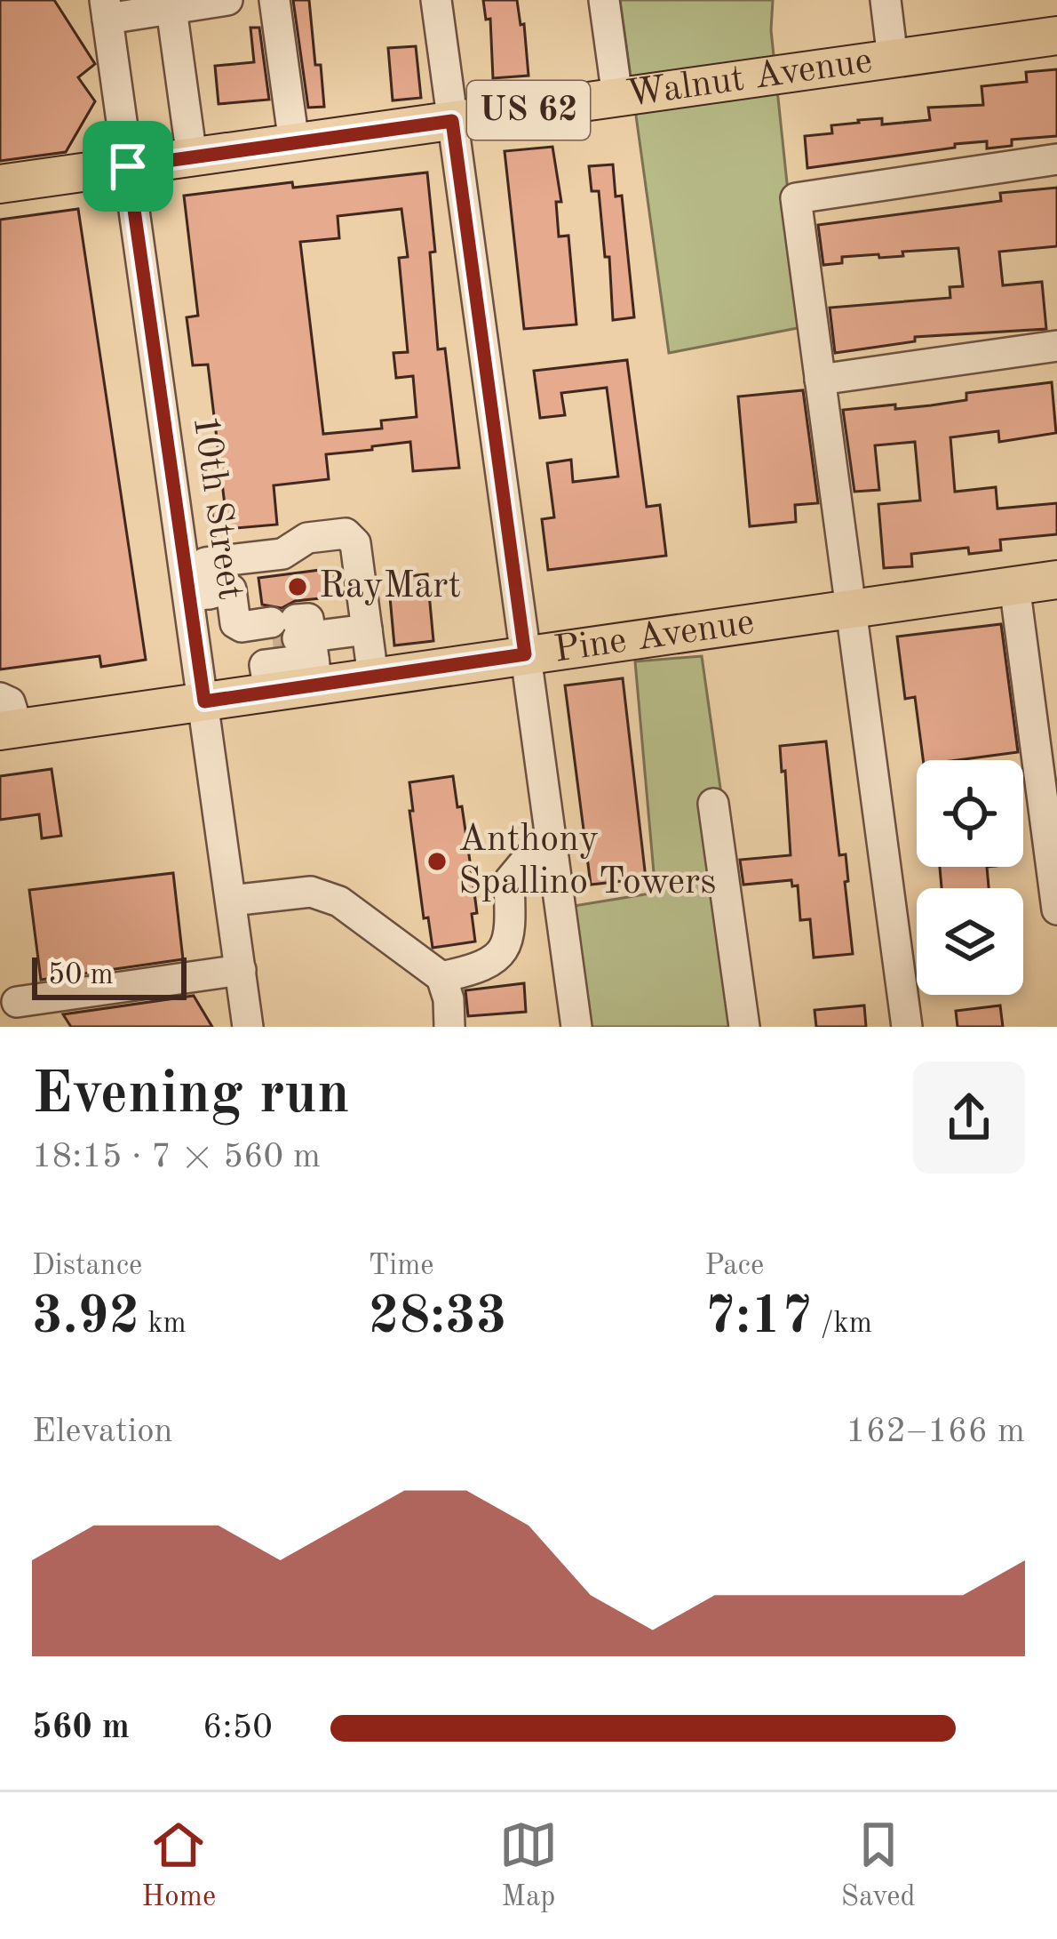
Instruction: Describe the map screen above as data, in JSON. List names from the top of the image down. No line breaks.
{"streets":{"main road":["Walnut Avenue","US 62","Pine Avenue"],"street":["10th Street"]},"crossings":[["Walnut Avenue","10th Street"],["10th Street","Pine Avenue"]],"places":["RayMart","Anthony Spallino Towers"],"scale_bar":"50 m","page":{"scale":"50 m","heading":["Evening run","18:15 · 7 × 560 m"],"stats":[["Distance","3.92 km"],["Time","28:33"],["Pace","7:17 /km"]],"chart":["Elevation","162–166 m"],"list":[{"name":"560 m","note":"6:50"}],"tabs":["Home","Map","Saved"]}}
